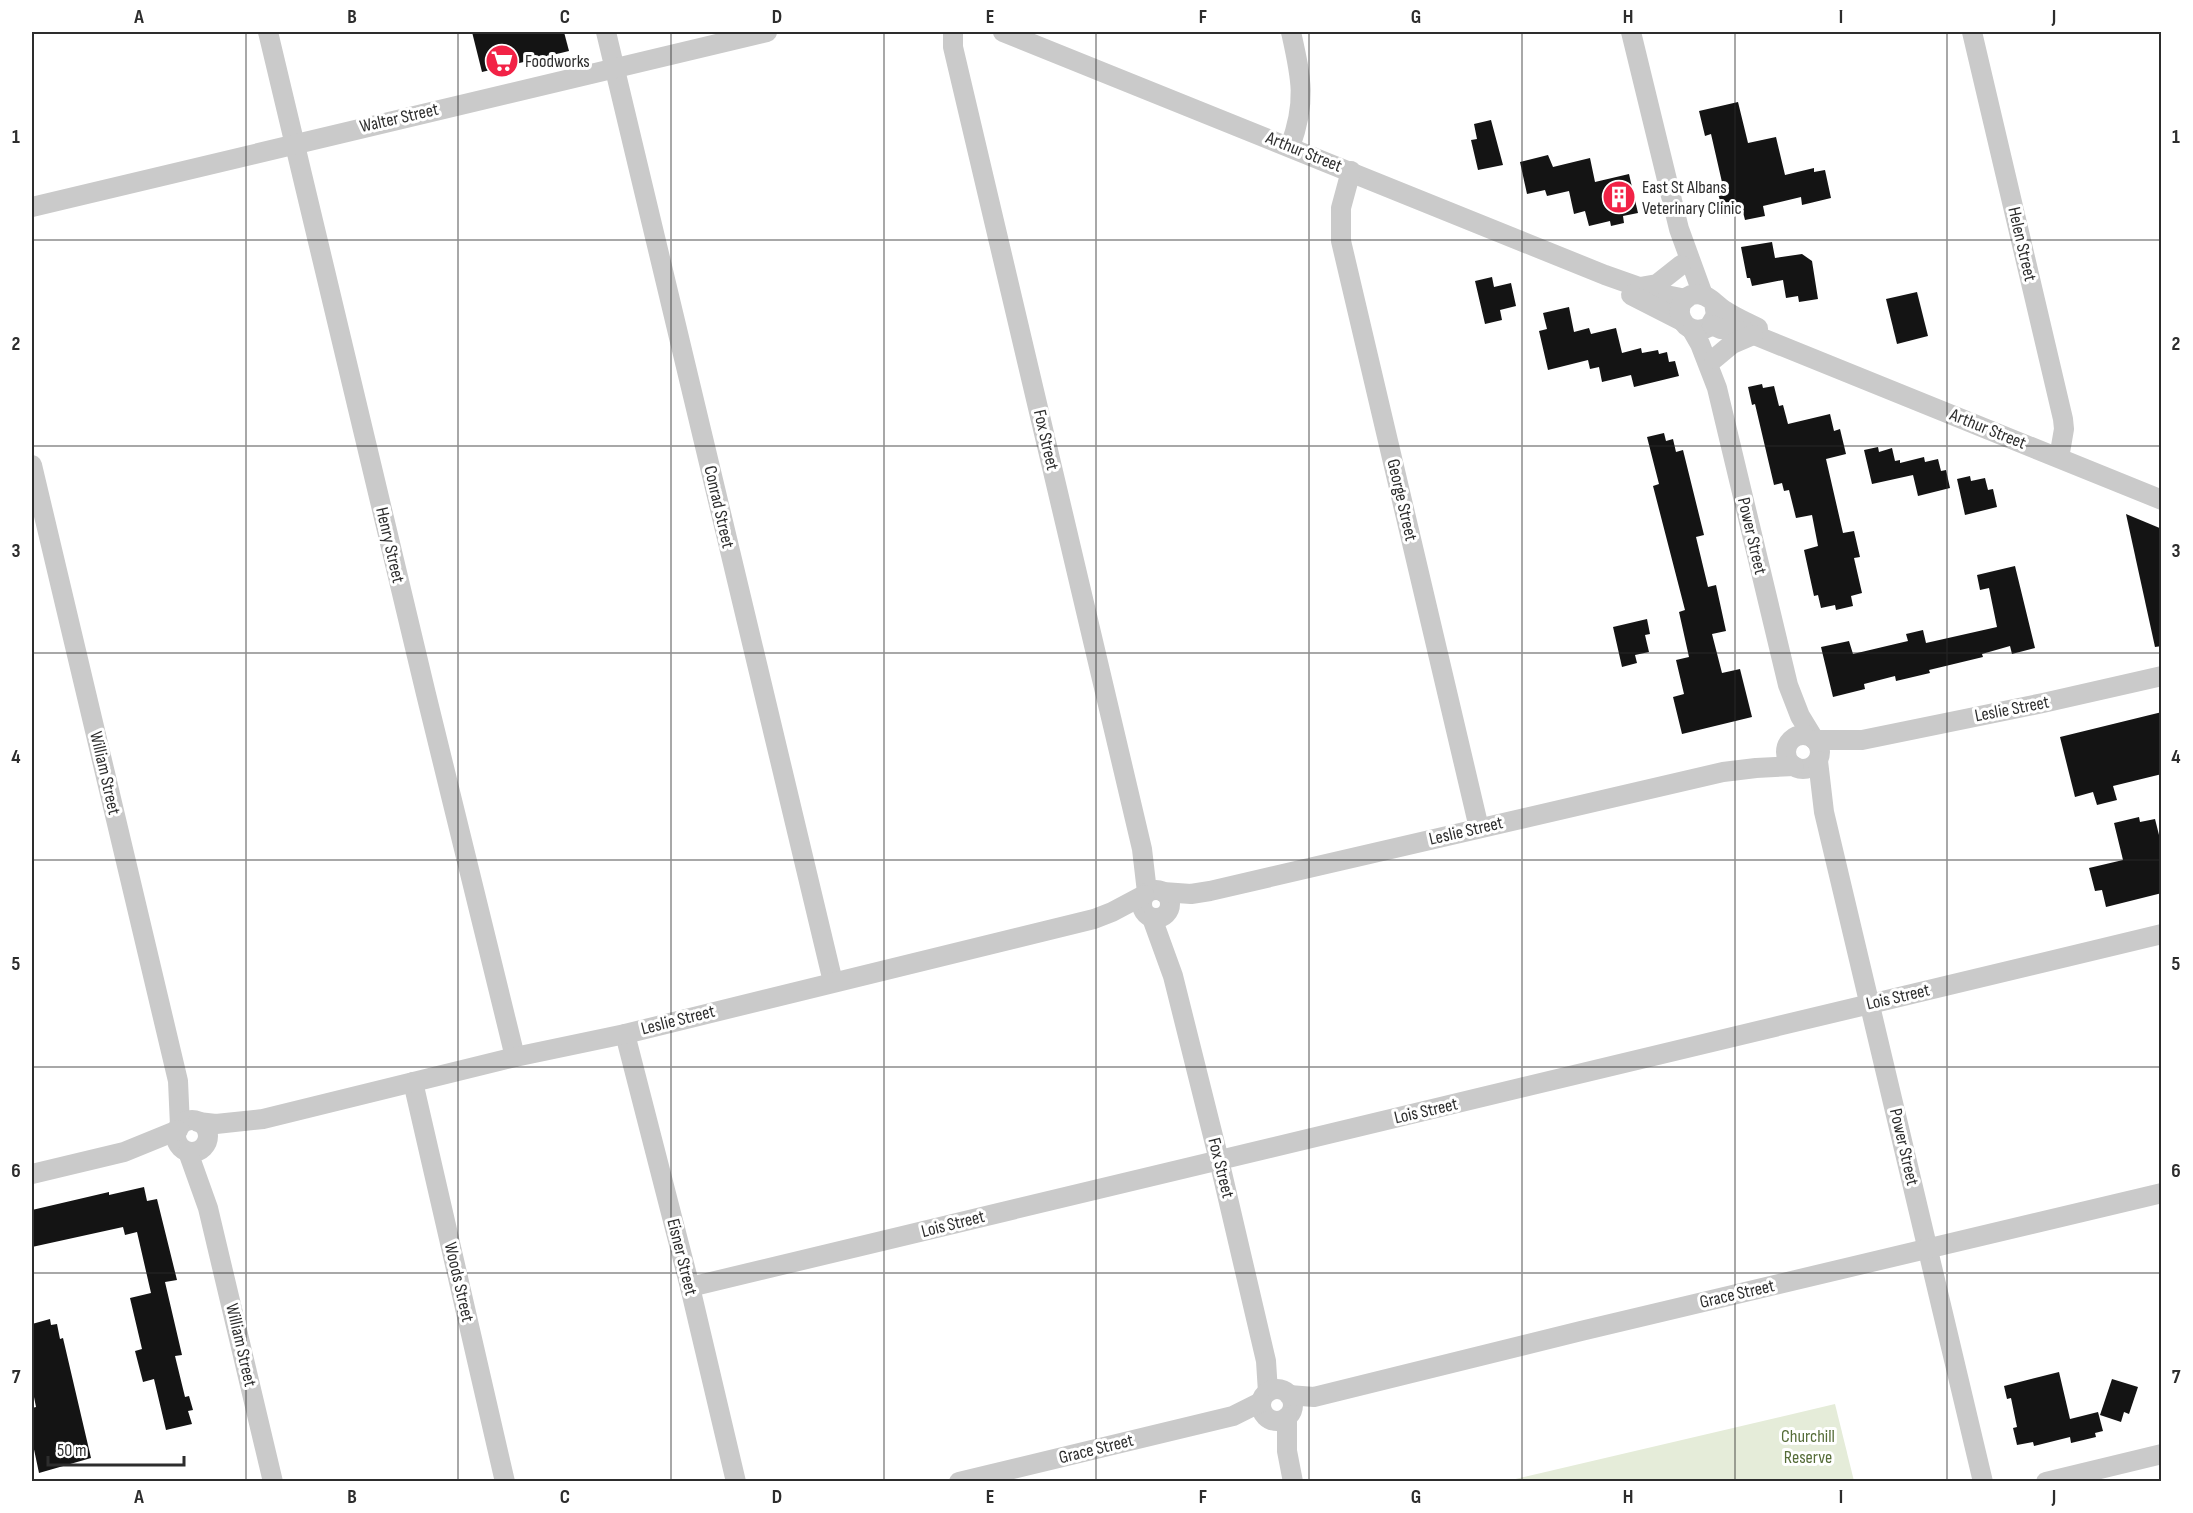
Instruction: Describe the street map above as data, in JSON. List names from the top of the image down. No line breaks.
{"streets":{"street":["Walter Street","Arthur Street","Helen Street","Fox Street","George Street","Conrad Street","Power Street","Henry Street","Leslie Street","William Street","Lois Street","Eisner Street","Woods Street","Grace Street"]},"crossings":[["Walter Street","Conrad Street"],["Walter Street","Henry Street"],["Arthur Street","Helen Street"],["Arthur Street","George Street"],["Arthur Street","Power Street"],["Fox Street","Leslie Street"],["Fox Street","Lois Street"],["Fox Street","Grace Street"],["George Street","Leslie Street"],["Conrad Street","Leslie Street"],["Power Street","Leslie Street"],["Power Street","Lois Street"],["Power Street","Grace Street"],["Henry Street","Leslie Street"],["Leslie Street","William Street"],["Leslie Street","Eisner Street"],["Leslie Street","Woods Street"],["Lois Street","Eisner Street"]],"parks":["Churchill Reserve"],"places":{"supermarket":["Foodworks"],"building":["East St Albans Veterinary Clinic"]},"scale_bar":"50 m","grid":{"columns":["A","B","C","D","E","F","G","H","I","J"],"rows":["1","2","3","4","5","6","7"]}}
